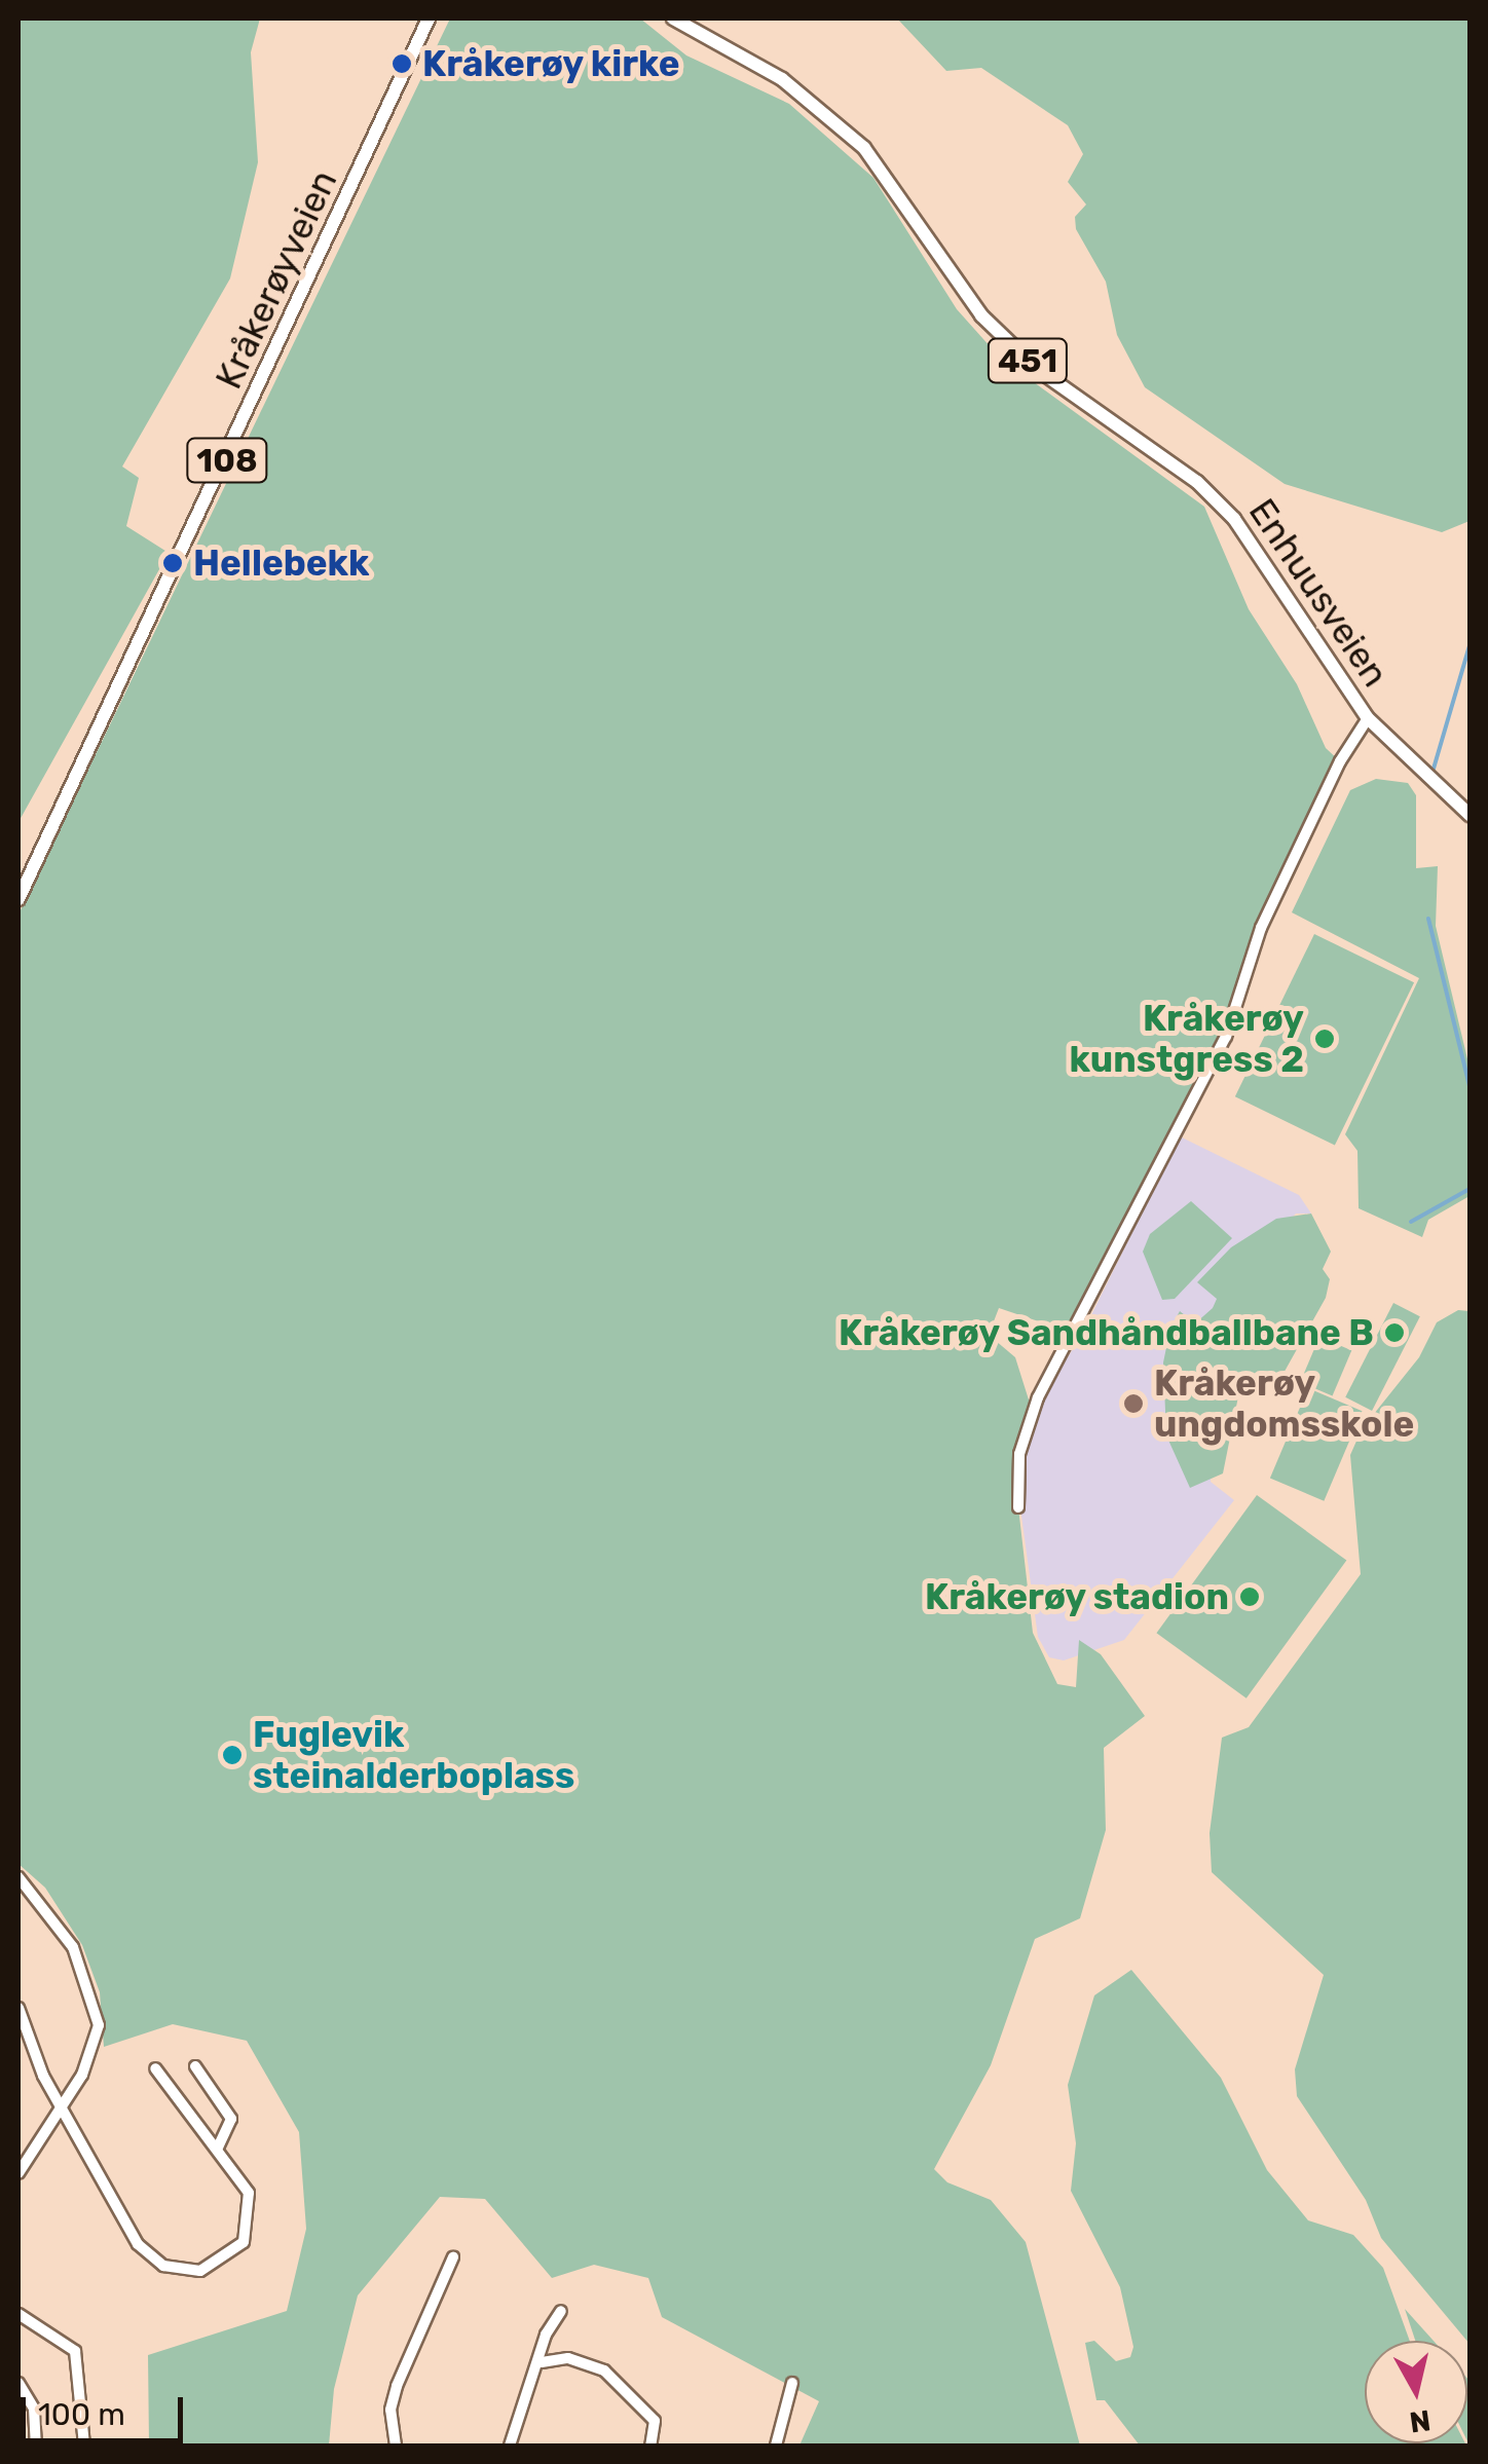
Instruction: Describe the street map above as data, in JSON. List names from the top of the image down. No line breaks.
{"streets":{"main road":["Kråkerøyveien","451","108","Enhuusveien"]},"places":["Kråkerøy kirke","Hellebekk","Kråkerøy kunstgress 2","Kråkerøy Sandhåndballbane B","Kråkerøy ungdomsskole","Kråkerøy stadion","Fuglevik steinalderboplass"],"scale_bar":"100 m","north":"bottom"}
